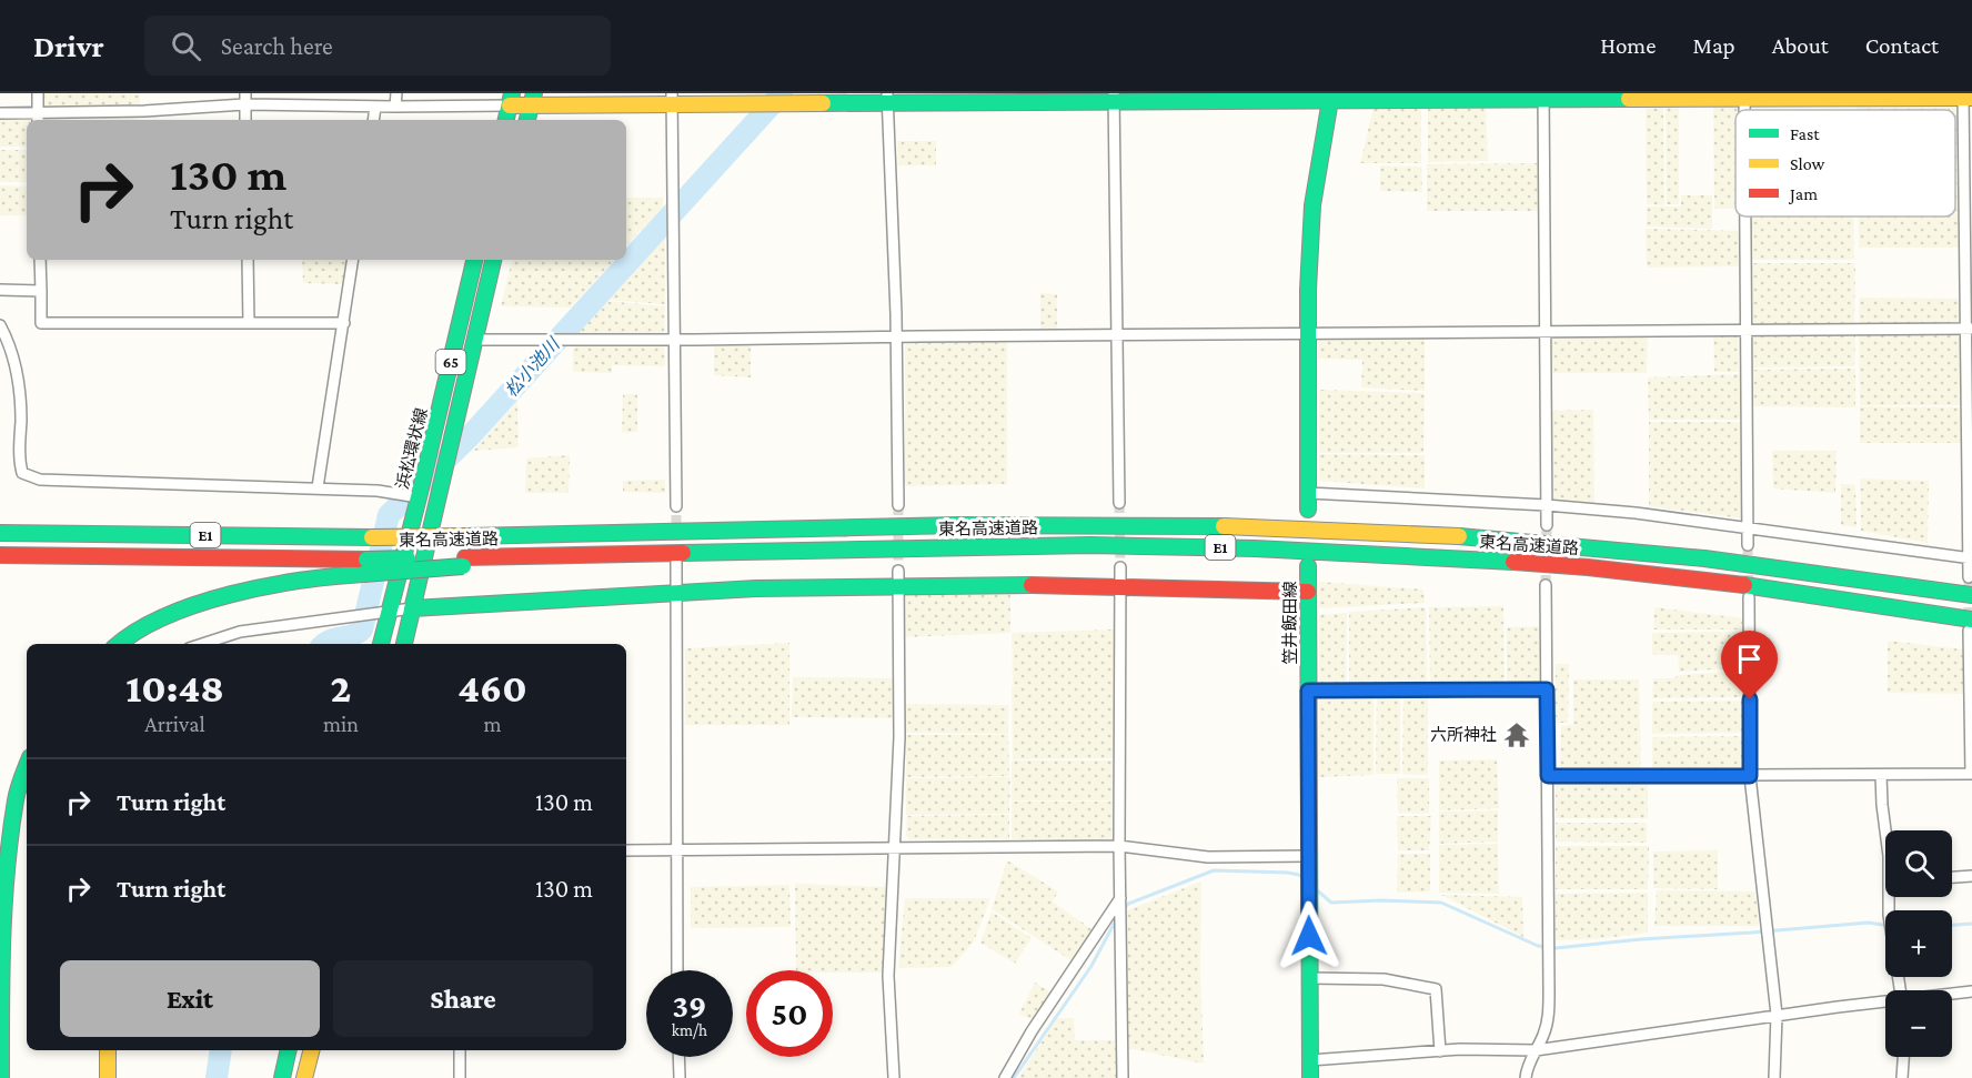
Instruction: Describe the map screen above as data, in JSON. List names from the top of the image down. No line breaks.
{"streets":{"main road":["65","浜松環状線","東名高速道路","E1","笠井飯田線"]},"water":["松小池川"],"places":{"temple":["六所神社"]},"legend":["Fast","Slow","Jam"],"page":{"header":"Drivr","search":"Search here","nav":["Home","Map","About","Contact"],"turn":["130 m","Turn right"],"eta":["10:48","Arrival","2","min","460","m"],"list":[{"name":"Turn right","value":"130 m"},{"name":"Turn right","value":"130 m"}],"map_buttons":["+","−"],"buttons":["Exit","Share"],"speed":"39 km/h","limit":"50"}}
